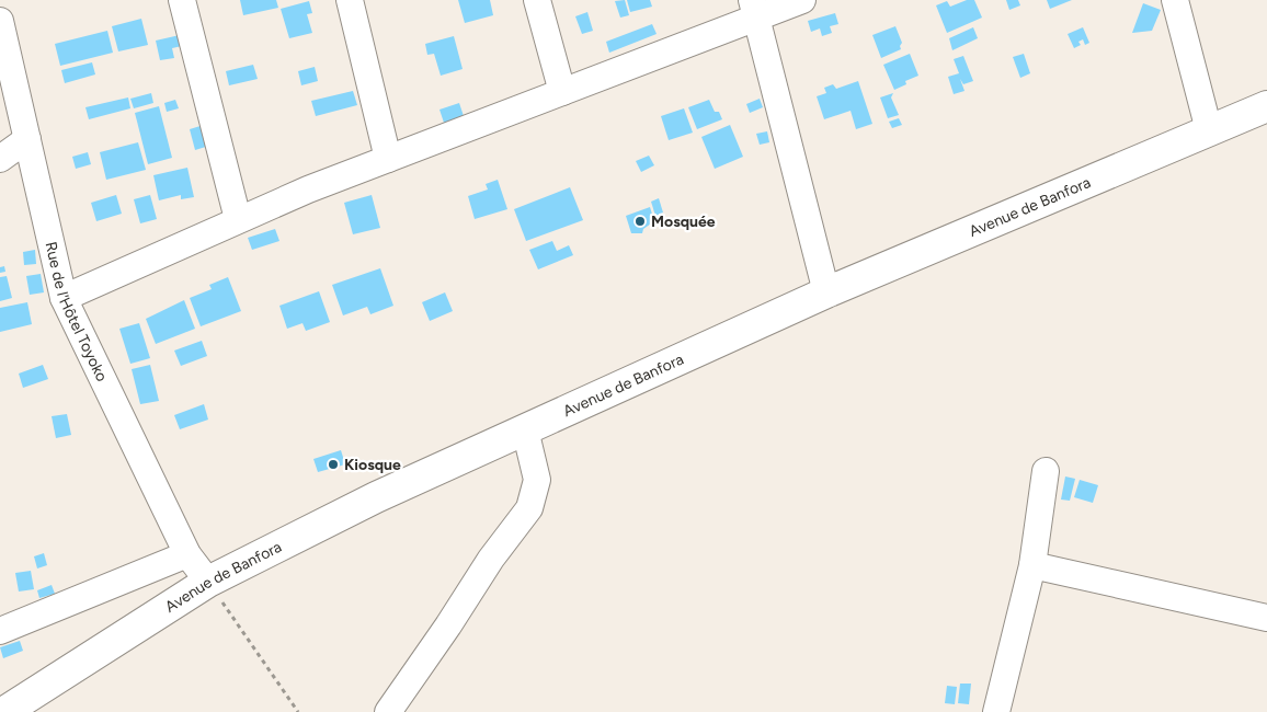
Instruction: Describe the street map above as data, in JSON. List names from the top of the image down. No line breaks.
{"streets":{"main road":["Avenue de Banfora"],"street":["Rue de l'Hôtel Toyoko"]},"crossings":[["Avenue de Banfora","Rue de l'Hôtel Toyoko"]],"places":["Mosquée","Kiosque"]}
